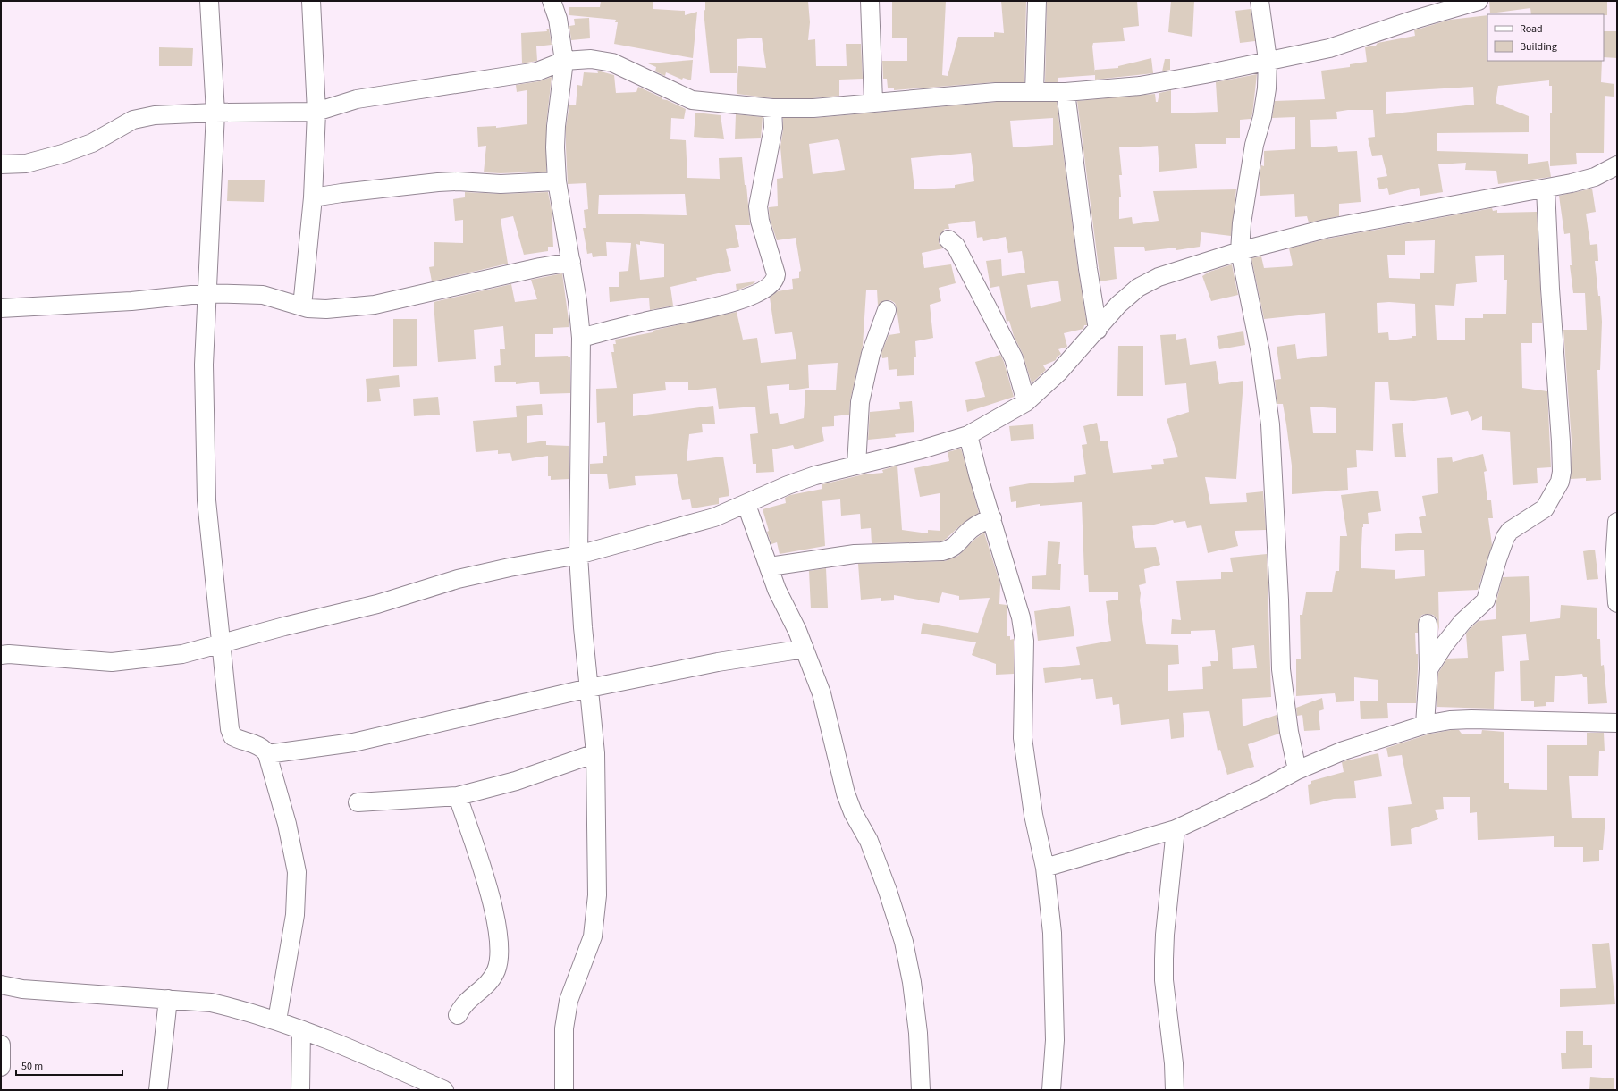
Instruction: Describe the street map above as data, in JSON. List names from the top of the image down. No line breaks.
{"legend":["Road","Building"],"scale_bar":"50 m"}
